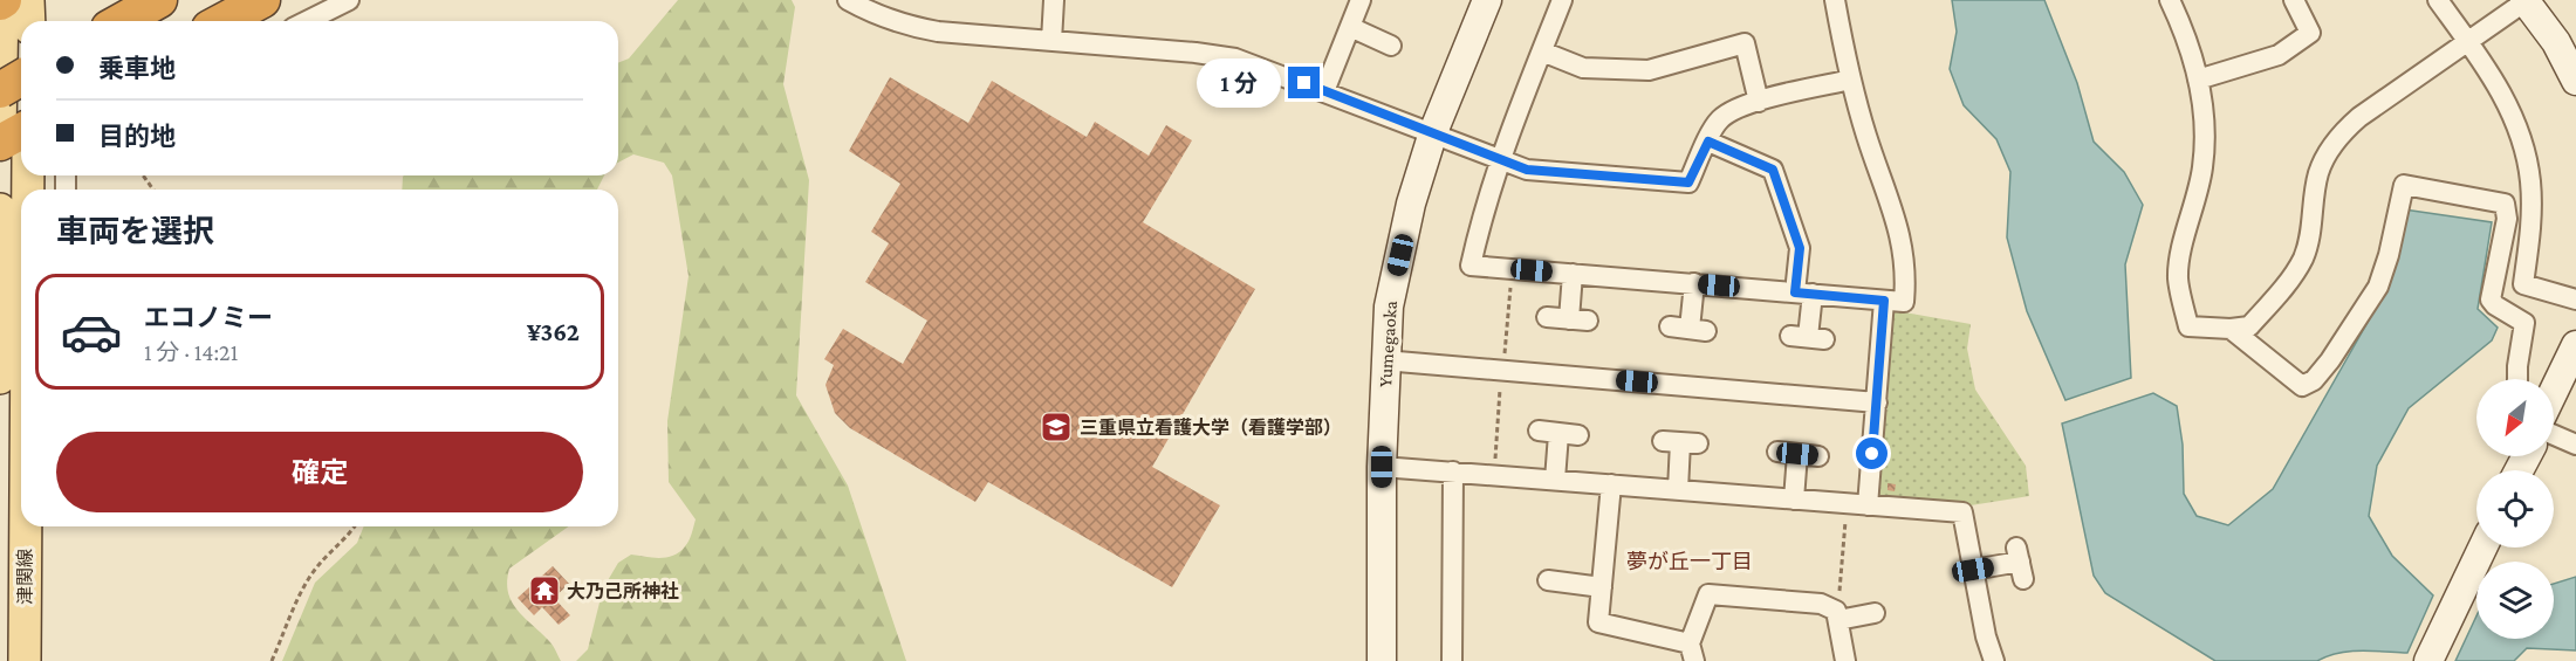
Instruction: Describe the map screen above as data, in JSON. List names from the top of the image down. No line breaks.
{"streets":{"main road":["津関線"],"street":["Yumegaoka"]},"districts":["夢が丘一丁目"],"places":{"school or university":["三重県立看護大学（看護学部）"],"temple":["大乃己所神社"]},"north":"bottom left","page":{"banner":["乗車地","目的地"],"bubble":"1 分","heading":"車両を選択","list":[{"name":"エコノミー","note":"1 分 · 14:21","value":"¥362"}],"buttons":"確定"}}
